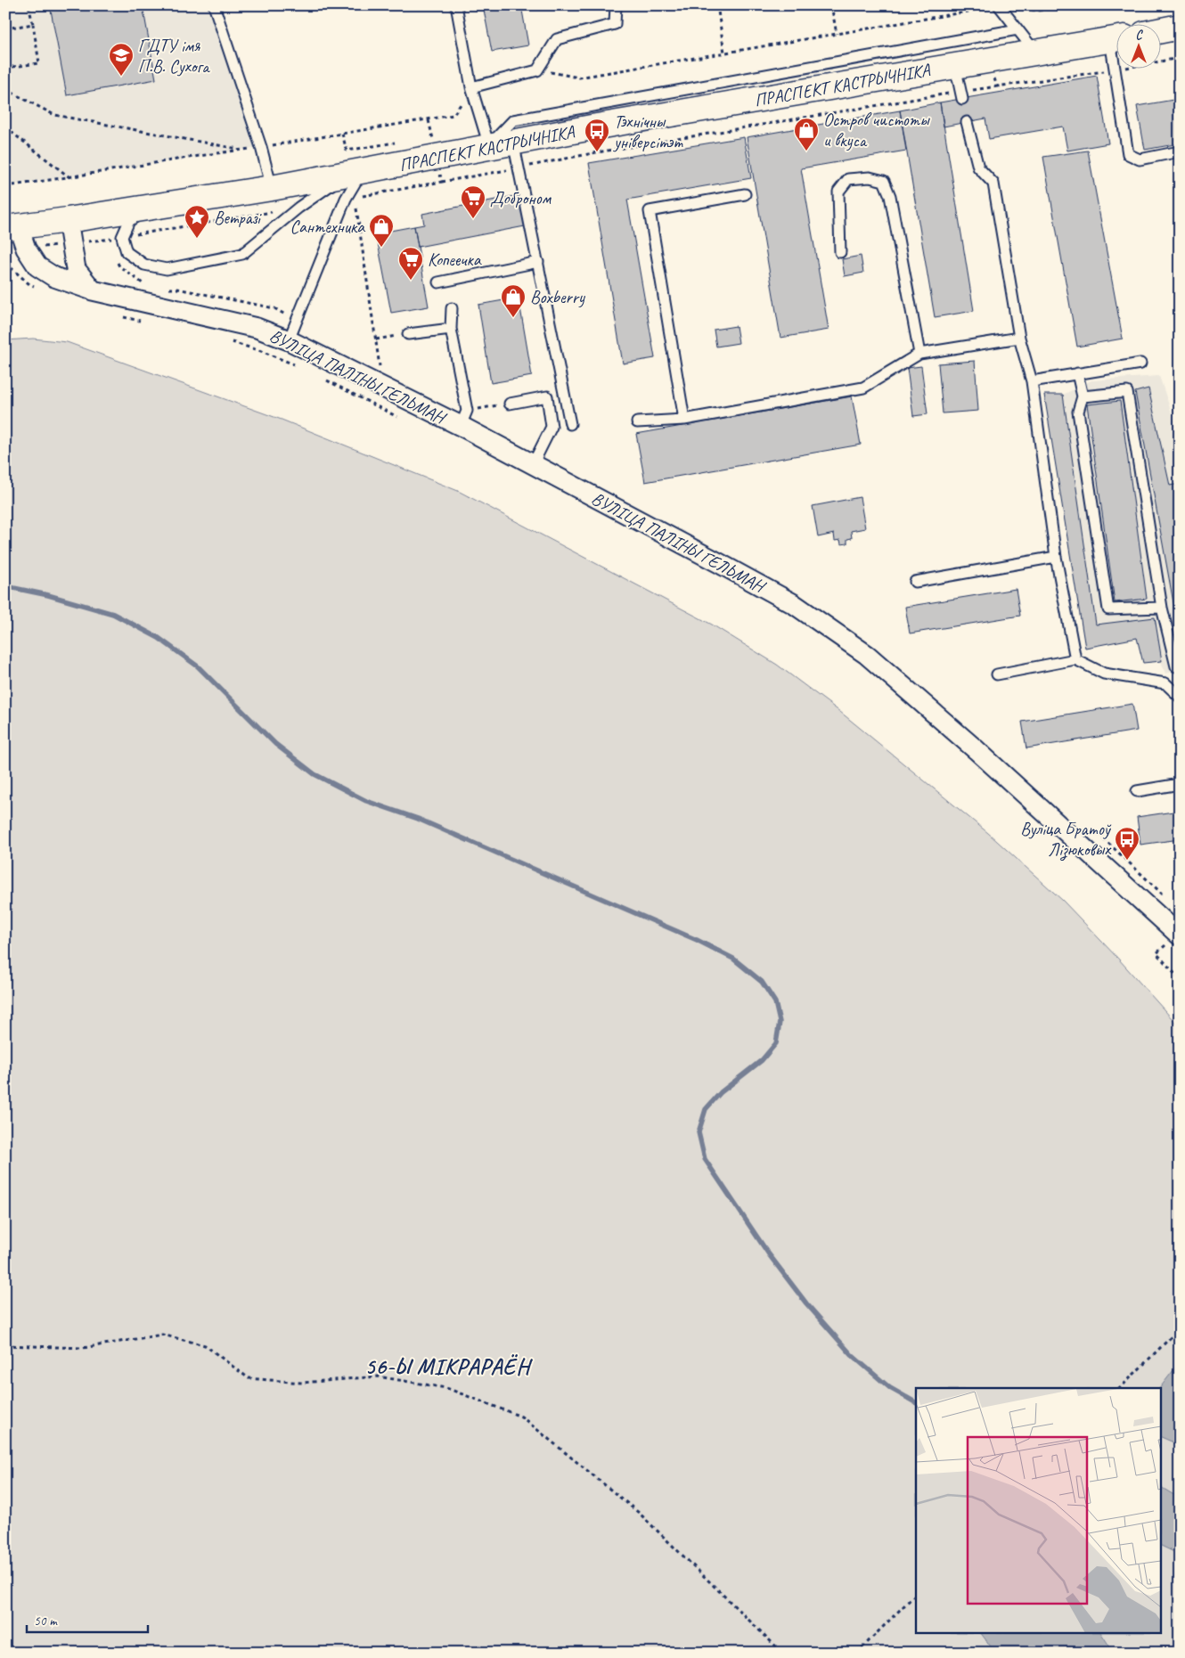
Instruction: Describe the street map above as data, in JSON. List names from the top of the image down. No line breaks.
{"streets":{"main road":["ПРАСПЕКТ КАСТРЫЧНІКА"],"street":["ВУЛІЦА ПАЛІНЫ ГЕЛЬМАН"]},"crossings":[["ПРАСПЕКТ КАСТРЫЧНІКА","ВУЛІЦА ПАЛІНЫ ГЕЛЬМАН"]],"districts":["56-Ы МІКРАРАЁН"],"places":{"school or university":["ГДТУ імя П.В. Сухога"],"shop":["Остров чистоты и вкуса","Сантехника","Boxberry"],"bus stop":["Тэхнічны універсітэт","Вуліца Братоў Лізюковых"],"supermarket":["Доброном","Копеечка"],"place":["Ветразі"]},"scale_bar":"50 m","north":"top"}
